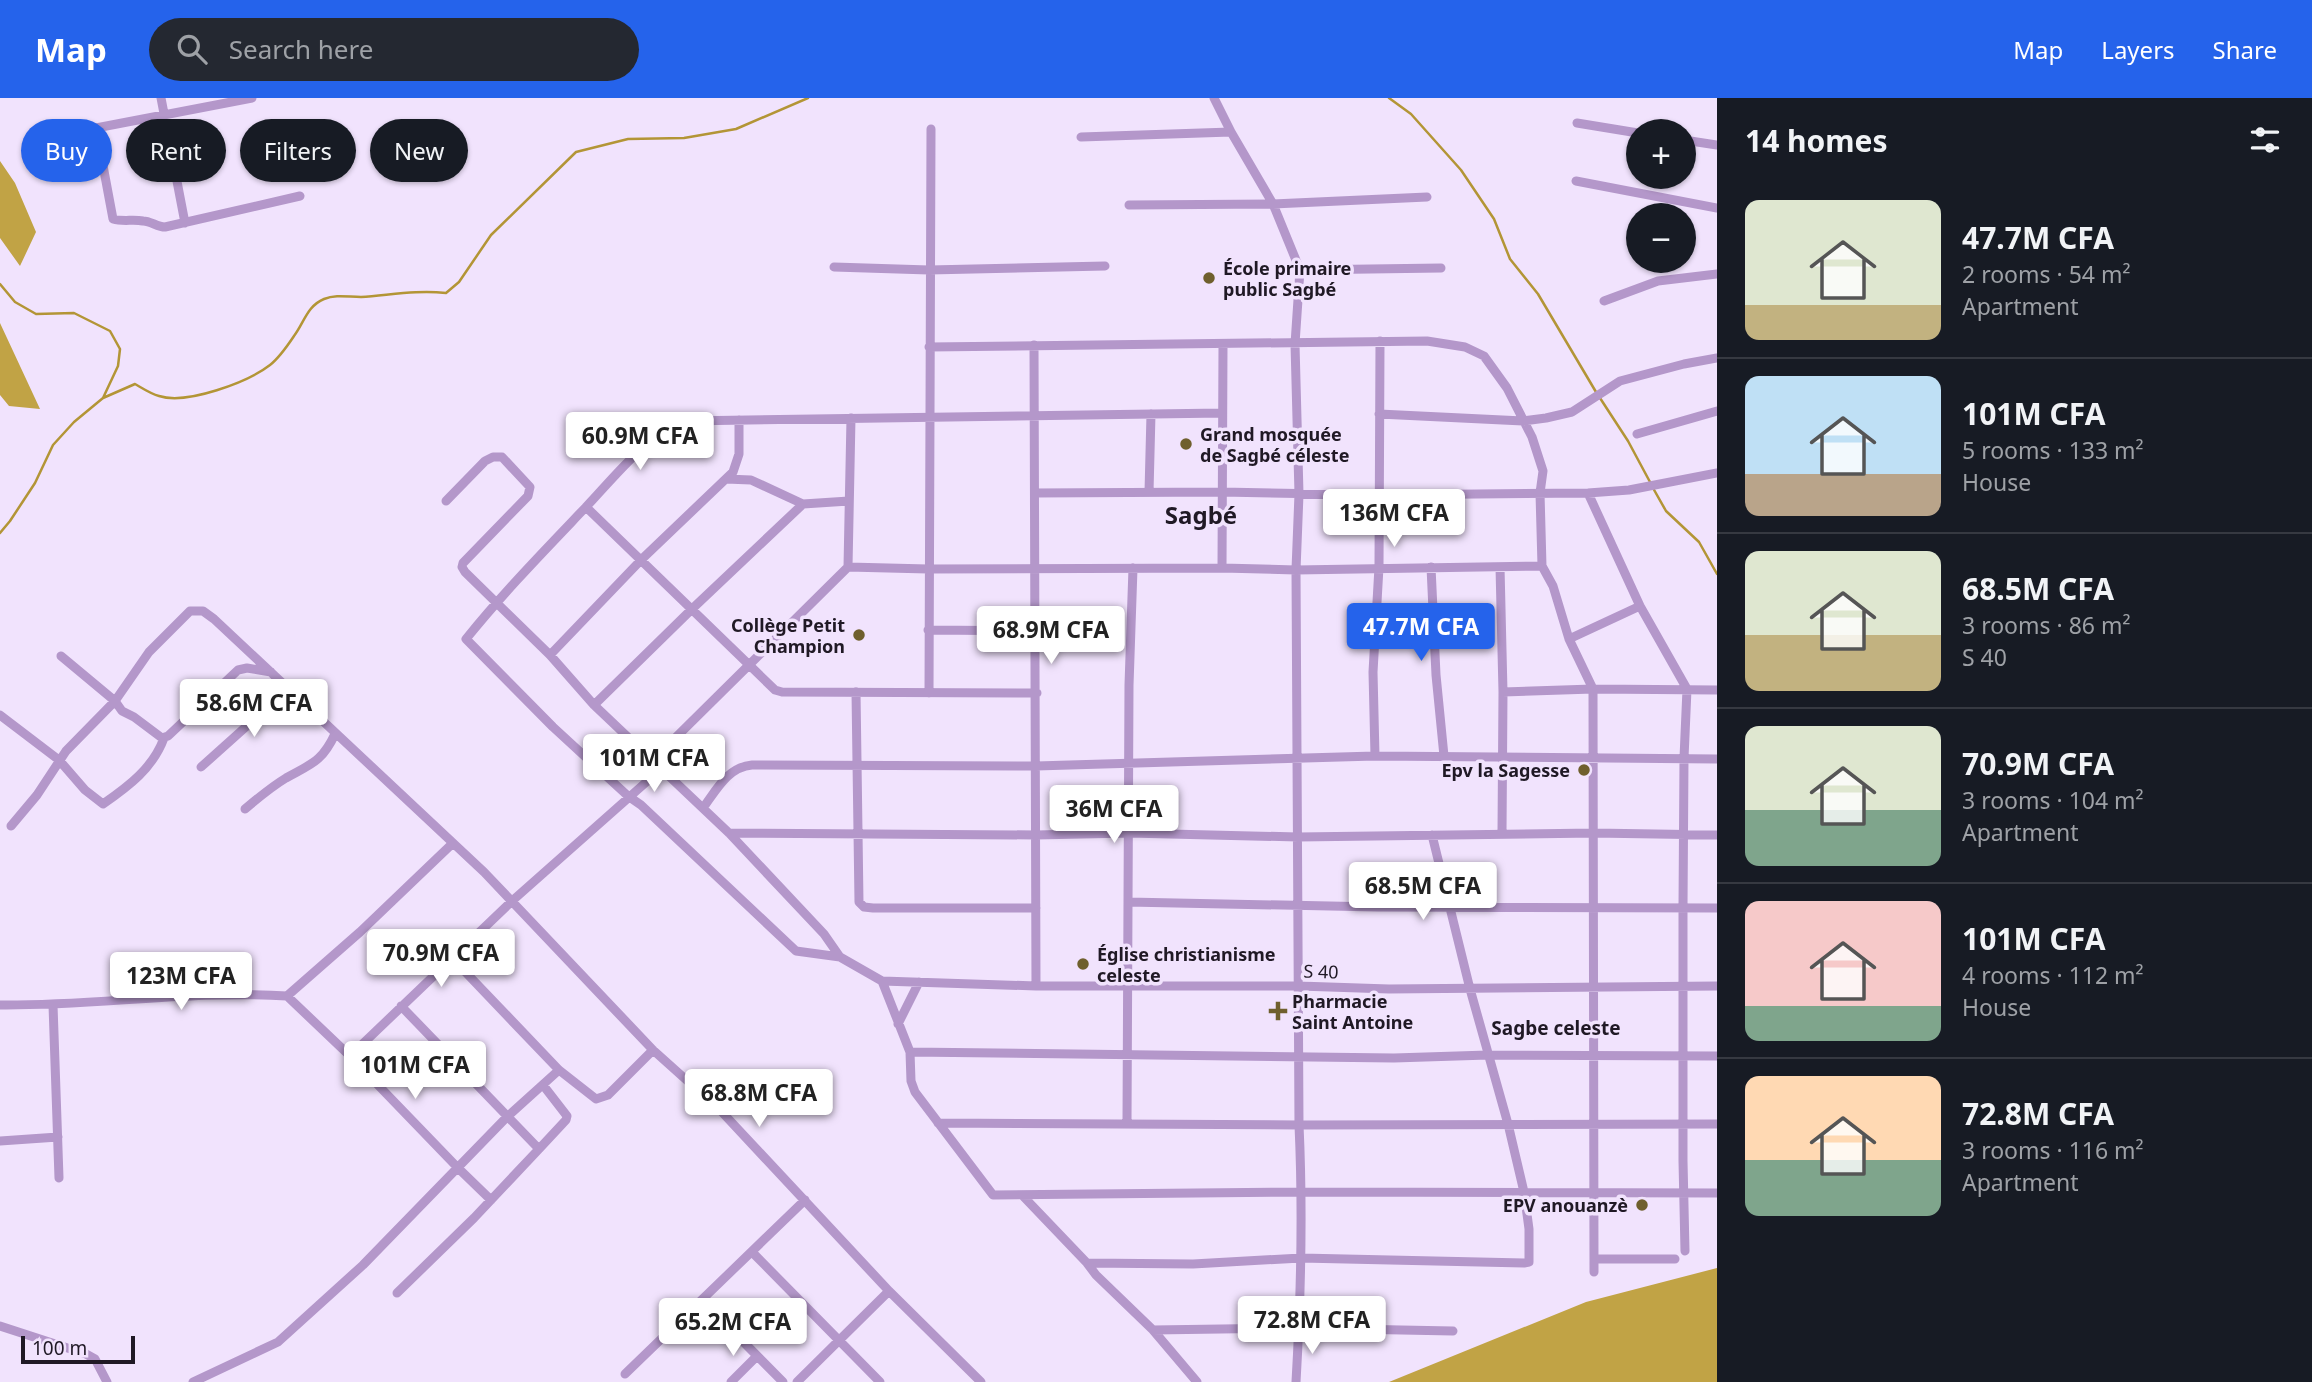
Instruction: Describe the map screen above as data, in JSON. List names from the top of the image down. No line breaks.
{"streets":{"street":["S 40"]},"districts":["Sagbé","Sagbe celeste"],"places":{"other":["École primaire public Sagbé","Grand mosquée de Sagbé céleste","Collège Petit Champion","Epv la Sagesse","Église christianisme celeste","EPV anouanzè"],"health":["Pharmacie Saint Antoine"]},"scale_bar":"100 m","page":{"header":"Map","search":"Search here","nav":["Map","Layers","Share"],"heading":"14 homes","map_buttons":["+","−"],"chip":["Buy","Rent","Filters","New"],"list":[{"name":"47.7M CFA","note":"2 rooms · 54 m² · Apartment"},{"name":"101M CFA","note":"5 rooms · 133 m² · House"},{"name":"68.5M CFA","note":"3 rooms · 86 m² · S 40"},{"name":"70.9M CFA","note":"3 rooms · 104 m² · Apartment"},{"name":"101M CFA","note":"4 rooms · 112 m² · House"},{"name":"72.8M CFA","note":"3 rooms · 116 m² · Apartment"}],"price":["60.9M CFA","136M CFA","47.7M CFA","68.9M CFA","58.6M CFA","101M CFA","36M CFA","68.5M CFA","70.9M CFA","123M CFA","101M CFA","68.8M CFA","72.8M CFA","65.2M CFA"],"scale":"100 m"}}
